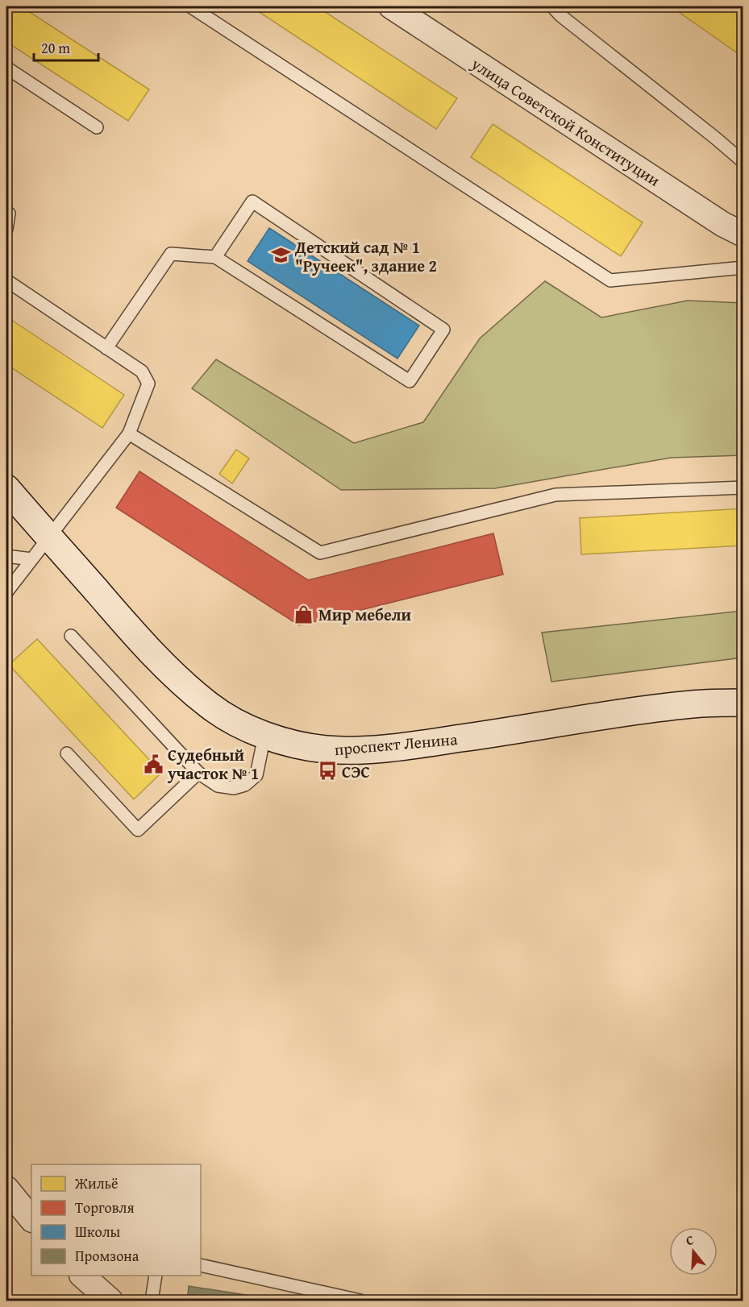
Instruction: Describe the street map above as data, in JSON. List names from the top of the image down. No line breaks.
{"streets":{"main road":["проспект Ленина"],"street":["улица Советской Конституции"]},"places":{"school or university":["Детский сад № 1 \"Ручеек\", здание 2"],"shop":["Мир мебели"],"public building":["Судебный участок № 1"],"bus stop":["СЭС"]},"legend":["Жильё","Торговля","Школы","Промзона"],"scale_bar":"20 m","north":"top"}
